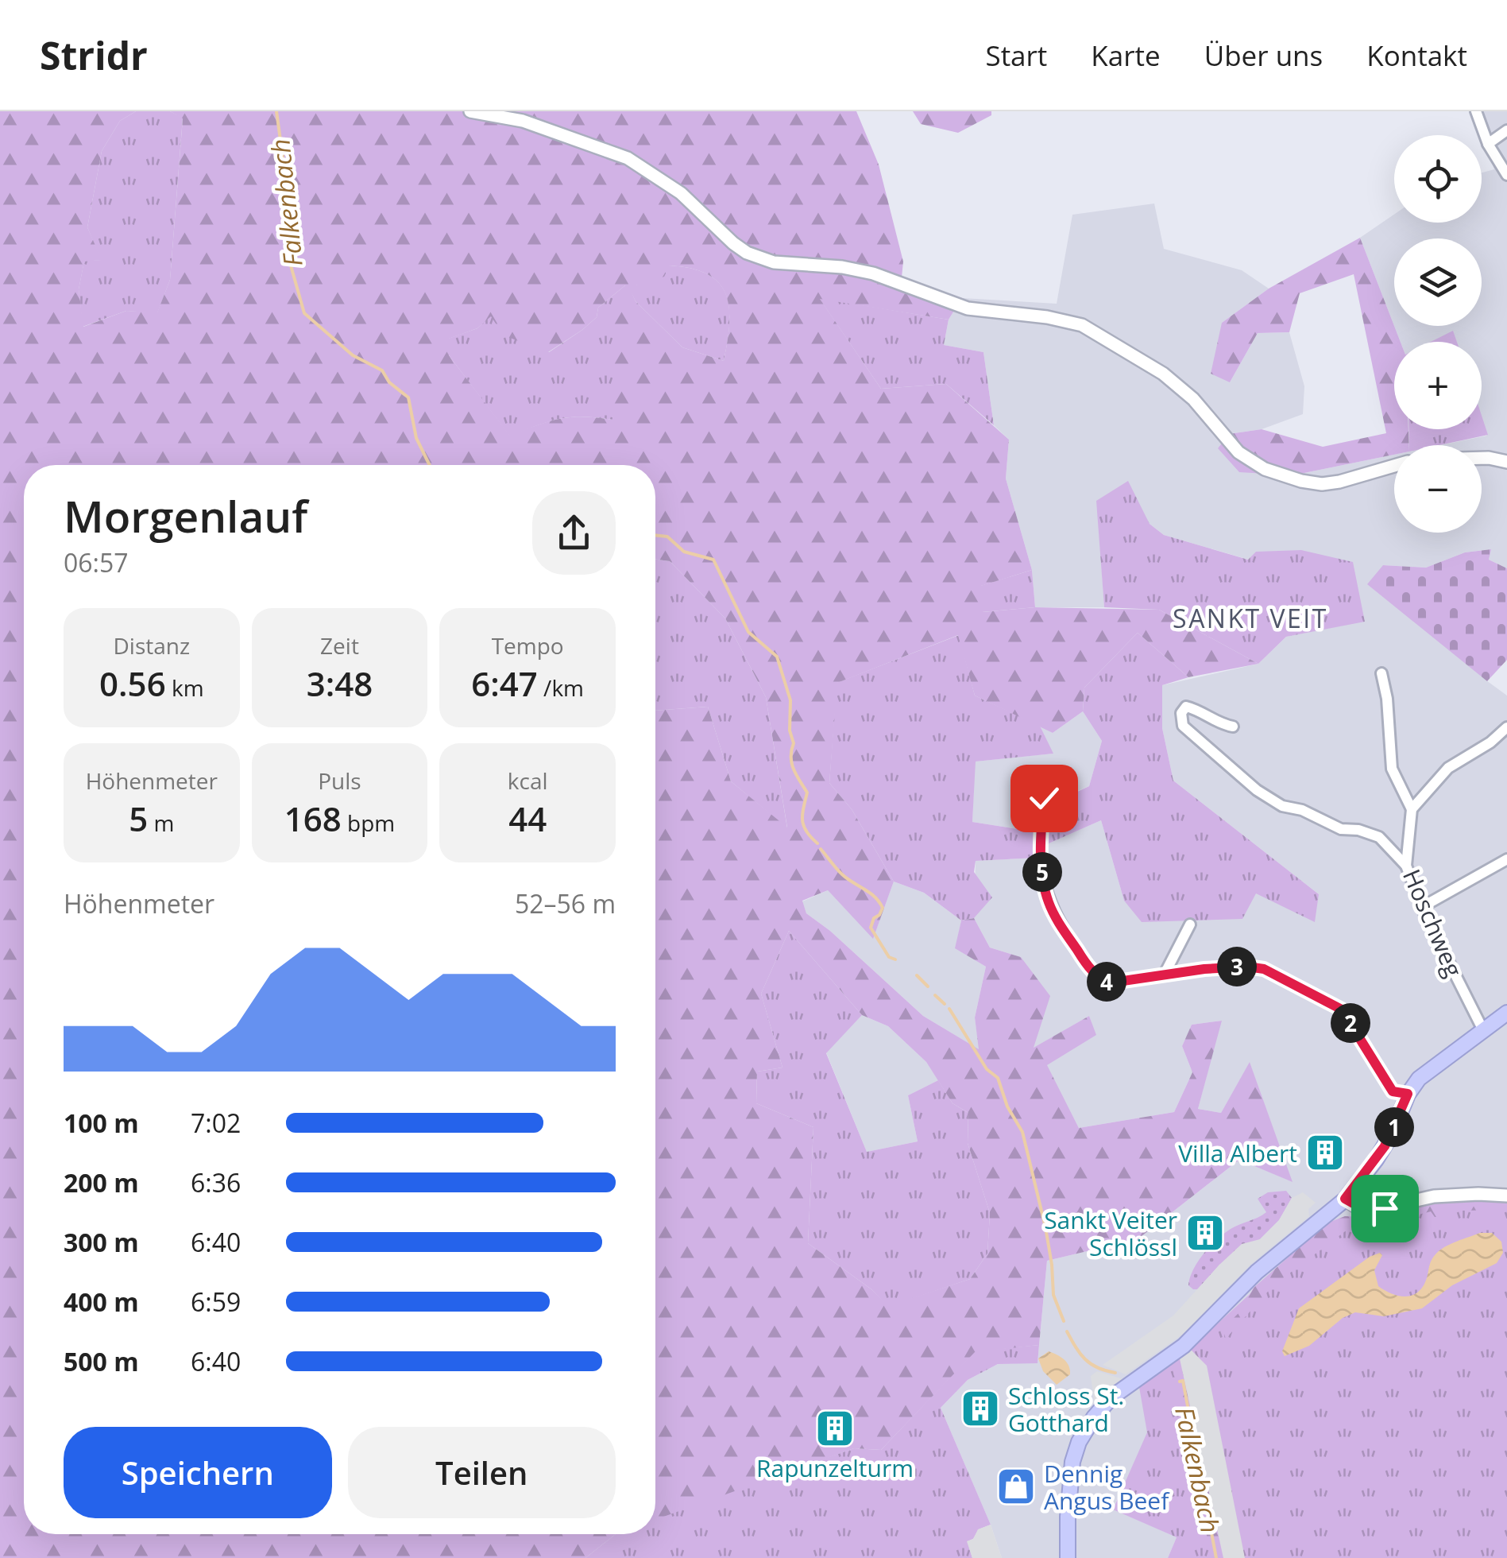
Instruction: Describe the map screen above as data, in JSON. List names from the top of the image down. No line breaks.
{"streets":{"street":["Hoschweg"]},"districts":["SANKT VEIT"],"water":["Falkenbach"],"places":{"building":["Villa Albert","Sankt Veiter Schlössl","Schloss St. Gotthard","Rapunzelturm"],"shop":["Dennig Angus Beef"]},"page":{"header":"Stridr","nav":["Start","Karte","Über uns","Kontakt"],"map_buttons":["+","−"],"heading":["Morgenlauf","06:57"],"stats":[["Distanz","0.56 km"],["Zeit","3:48"],["Tempo","6:47 /km"],["Höhenmeter","5 m"],["Puls","168 bpm"],["kcal","44"]],"pins":["5","3","4","2","1"],"chart":["Höhenmeter","52–56 m"],"list":[{"name":"100 m","note":"7:02"},{"name":"200 m","note":"6:36"},{"name":"300 m","note":"6:40"},{"name":"400 m","note":"6:59"},{"name":"500 m","note":"6:40"}],"buttons":["Speichern","Teilen"]}}
